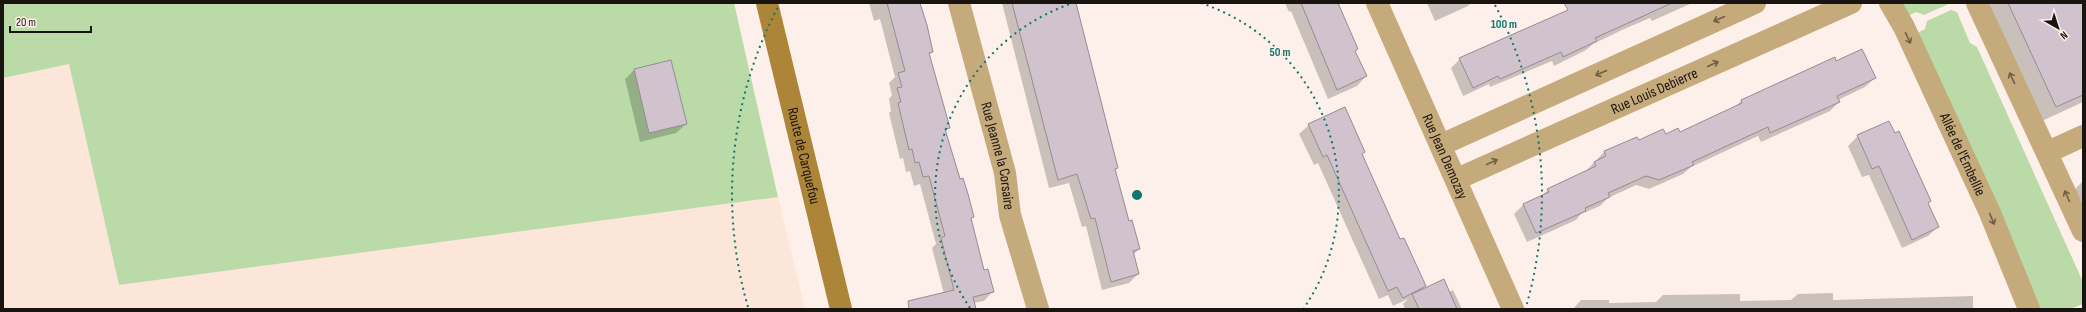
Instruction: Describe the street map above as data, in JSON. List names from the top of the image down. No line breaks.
{"streets":{"main road":["Route de Carquefou"],"street":["Rue Louis Debierre","Allée de l'Embellie","Rue Jeanne la Corsaire","Rue Jean Demozay"]},"crossings":[["Rue Louis Debierre","Rue Jean Demozay"]],"scale_bar":"20 m","north":"bottom right","rings":["100 m","50 m"]}
